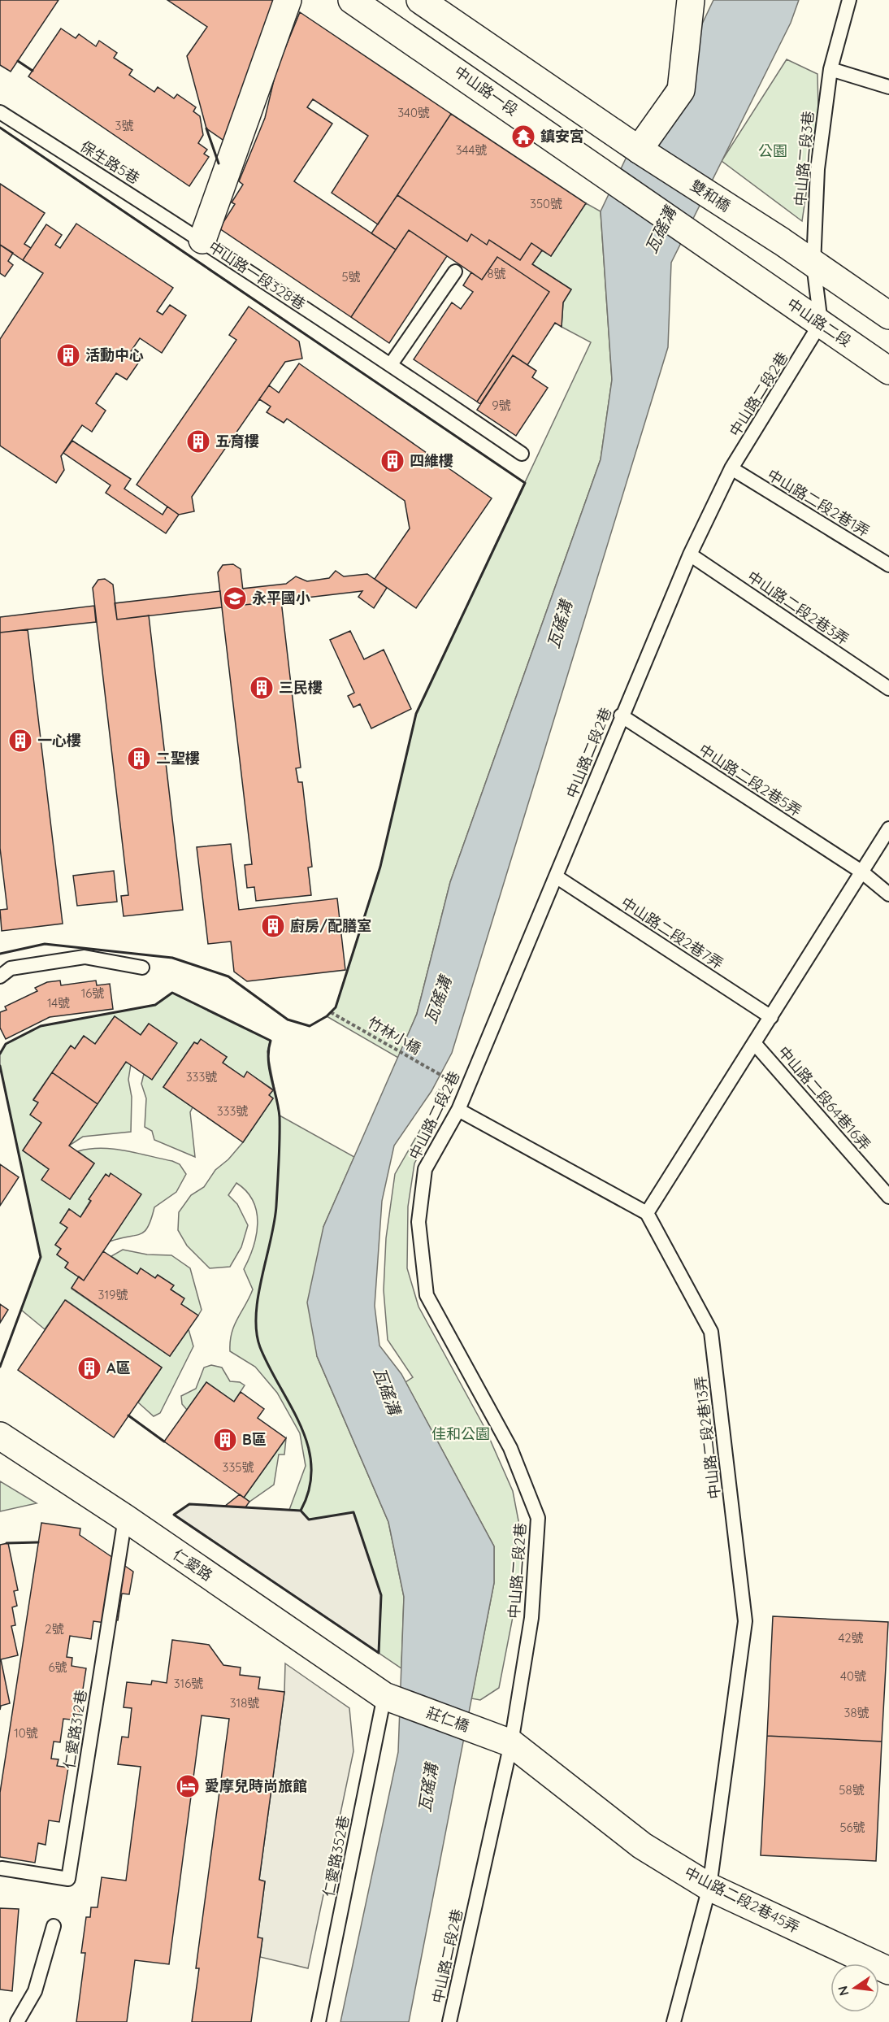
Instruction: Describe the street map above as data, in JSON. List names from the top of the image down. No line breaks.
{"streets":{"street":["中山路一段","雙和橋","中山路一段328巷","中山路二段","仁愛路","莊仁橋","中山路二段2巷45弄"],"lane":["中山路二段3巷","保生路5巷","中山路二段2巷","中山路二段2巷1弄","中山路二段2巷3弄","中山路二段2巷5弄","中山路二段2巷7弄","中山路二段64巷16弄","中山路二段2巷13弄","仁愛路312巷","仁愛路352巷"],"path":["竹林小橋"]},"crossings":[["中山路一段","中山路二段"],["中山路二段3巷","雙和橋"],["中山路二段3巷","中山路二段"],["中山路二段3巷","中山路二段2巷"],["保生路5巷","中山路一段328巷"],["中山路二段","中山路二段2巷"],["中山路二段2巷","中山路二段2巷1弄"],["中山路二段2巷","中山路二段2巷3弄"],["中山路二段2巷","中山路二段2巷5弄"],["中山路二段2巷","中山路二段2巷7弄"],["中山路二段2巷","莊仁橋"],["中山路二段2巷","中山路二段2巷45弄"],["中山路二段2巷13弄","中山路二段2巷45弄"],["仁愛路","莊仁橋"],["仁愛路","仁愛路312巷"],["仁愛路","仁愛路352巷"],["莊仁橋","仁愛路352巷"],["莊仁橋","中山路二段2巷45弄"]],"water":["瓦磘溝"],"parks":["公園","佳和公園"],"places":{"temple":["鎮安宮"],"building":["活動中心","五育樓","四維樓","三民樓","一心樓","二聖樓","廚房/配膳室","A區","B區"],"school or university":["永平國小"],"hotel":["愛摩兒時尚旅館"]},"house_numbers":["340號","3號","344號","350號","8號","5號","9號","16號","14號","333號","333號","319號","335號","2號","42號","6號","40號","316號","318號","38號","10號","58號","56號"],"north":"left"}
